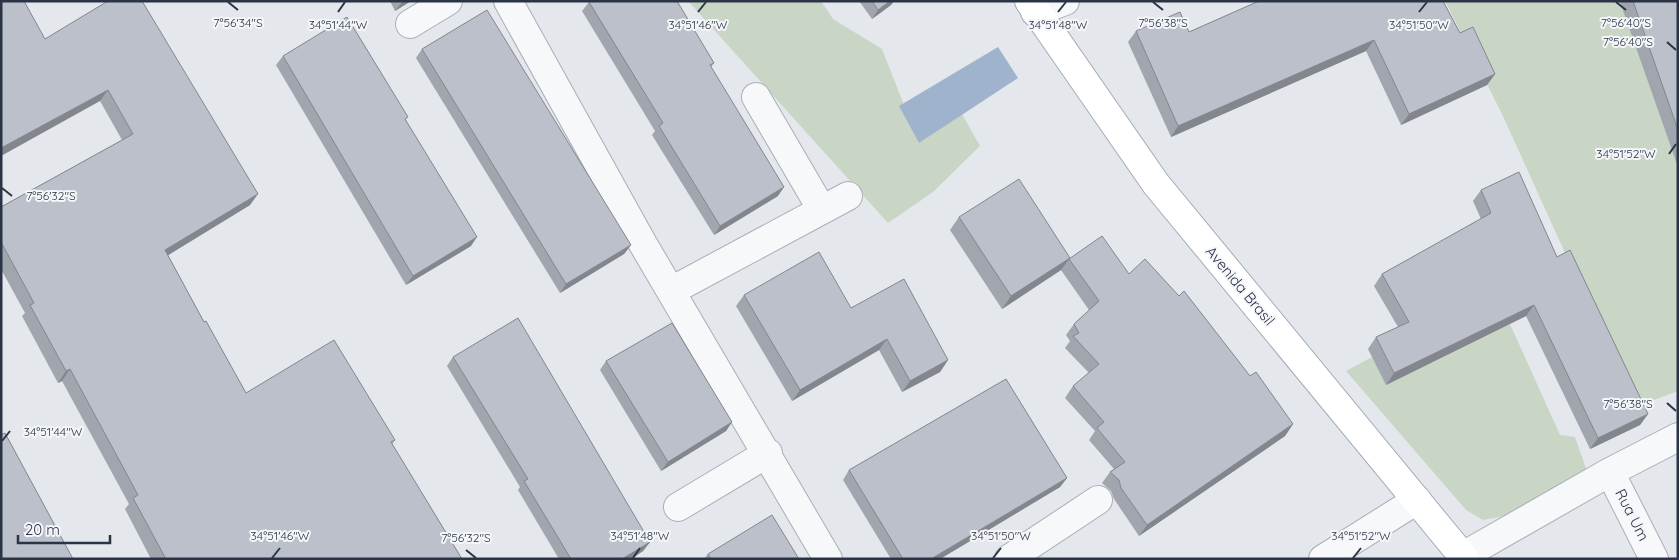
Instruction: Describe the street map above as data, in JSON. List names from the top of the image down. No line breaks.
{"streets":{"main road":["Avenida Brasil"],"street":["Rua Um"]},"scale_bar":"20 m","coordinates":["7°56'40\"S","7°56'34\"S","7°56'38\"S","34°51'44\"W","34°51'46\"W","34°51'48\"W","34°51'50\"W","34°51'52\"W","7°56'32\"S"]}
